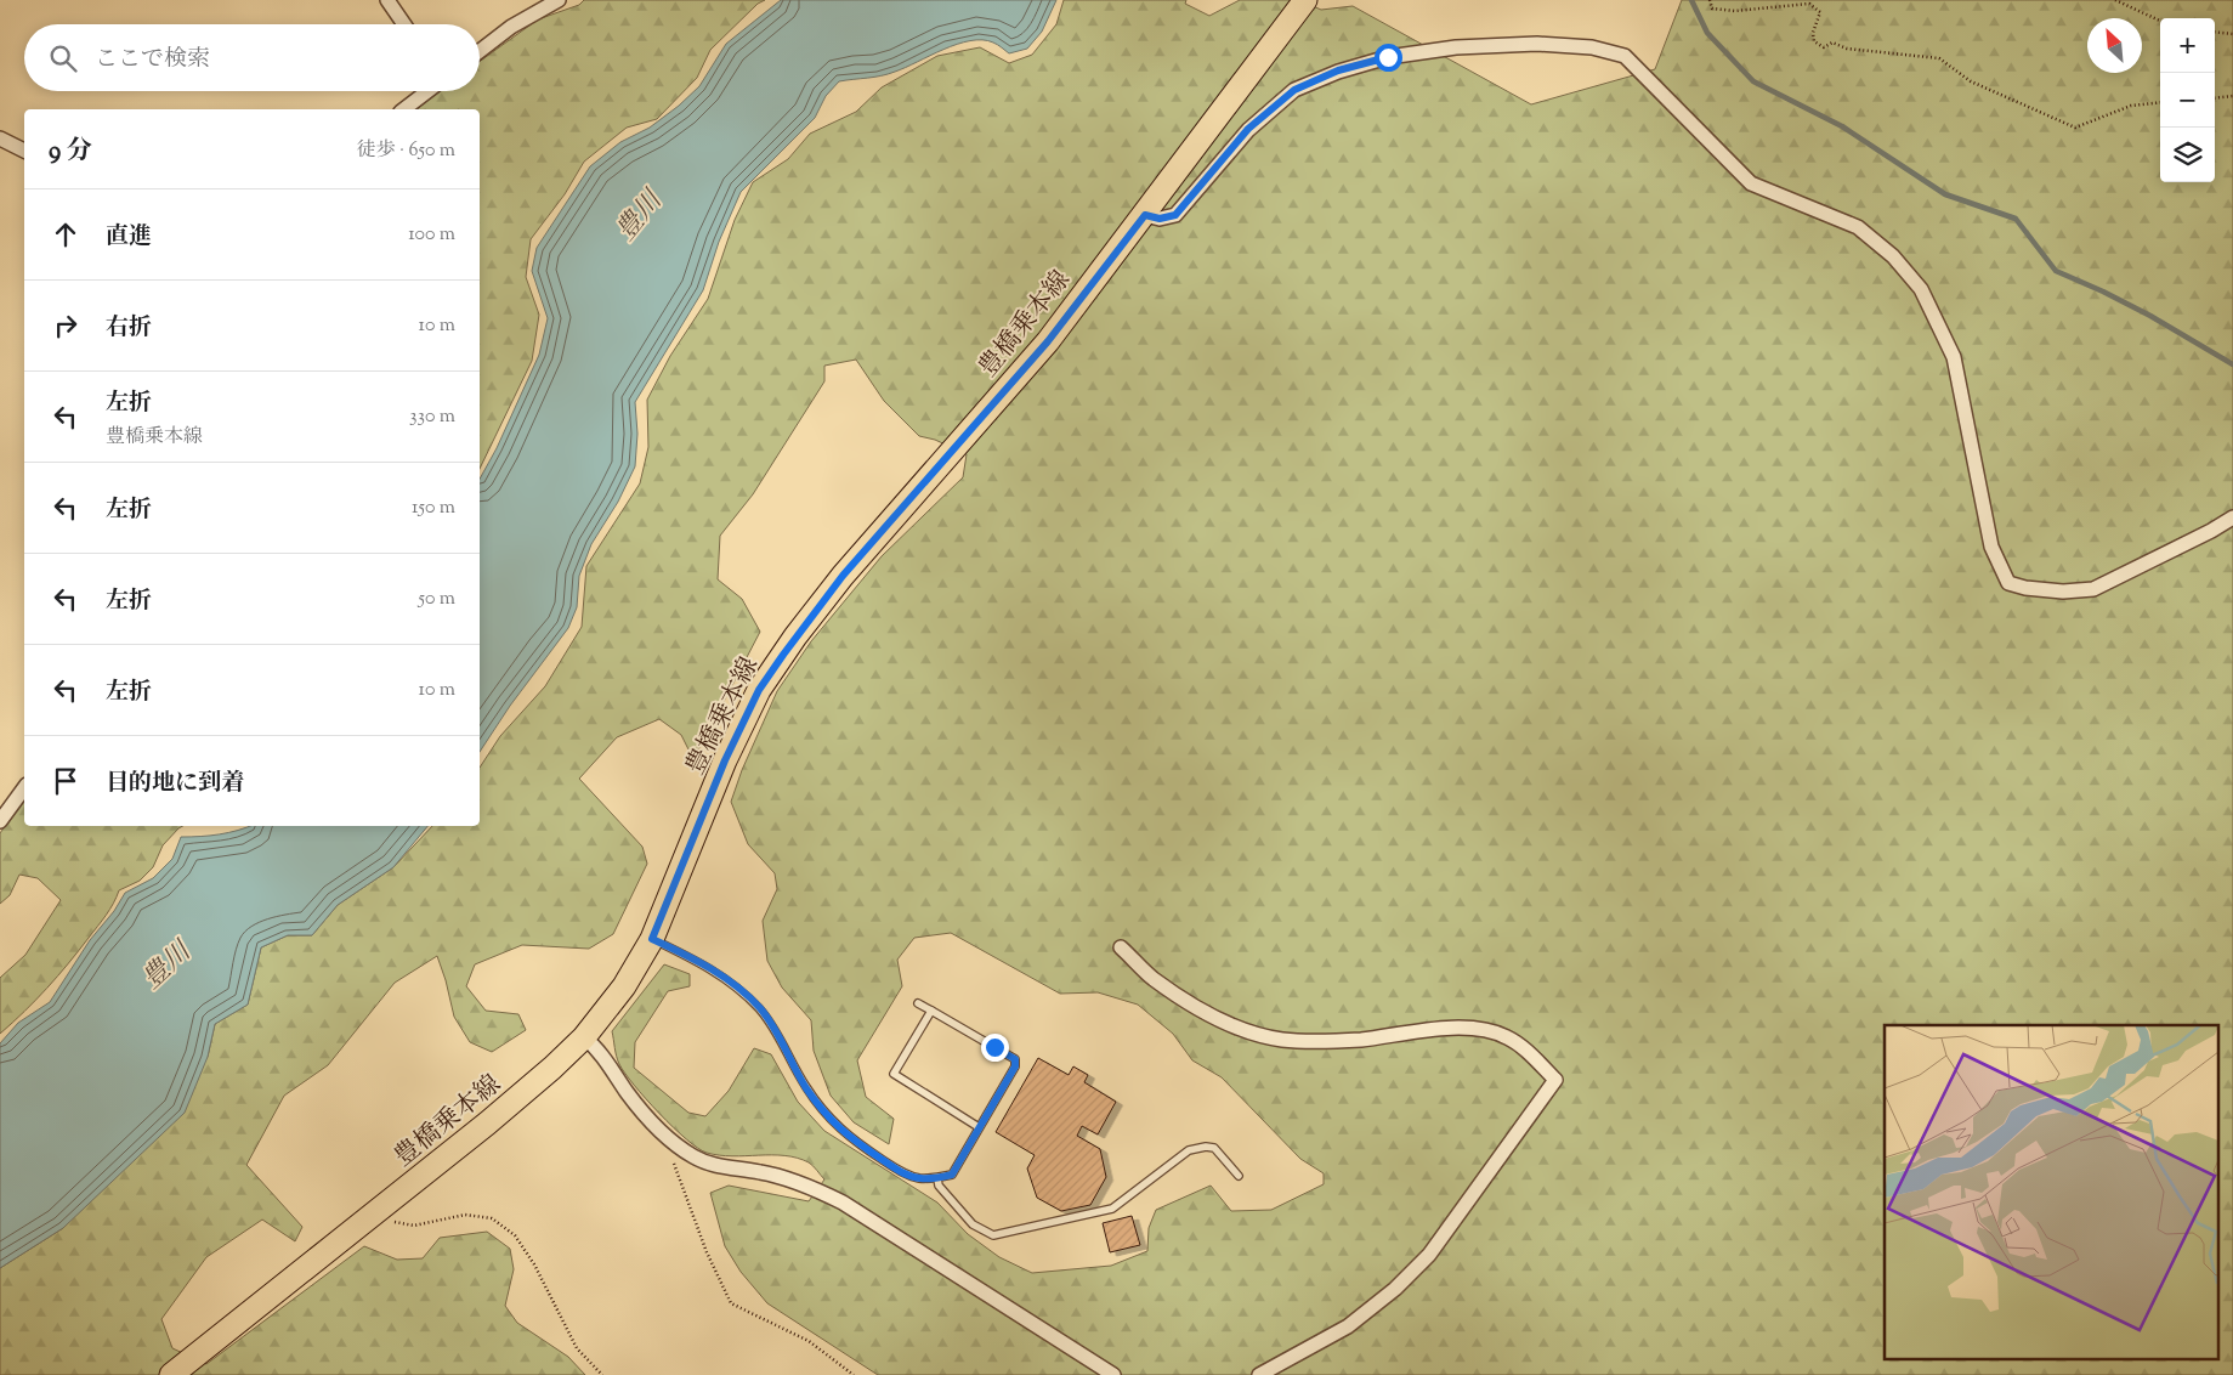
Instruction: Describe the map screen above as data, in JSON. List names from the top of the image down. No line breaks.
{"streets":{"main road":["豊橋乗本線"]},"water":["豊川"],"north":"top left","page":{"map_buttons":["+","−"],"search":"ここで検索","heading":["9 分","徒歩 · 650 m"],"list":[["直進","100 m"],["右折","10 m"],["左折","豊橋乗本線","330 m"],["左折","150 m"],["左折","50 m"],["左折","10 m"],"目的地に到着"]}}
